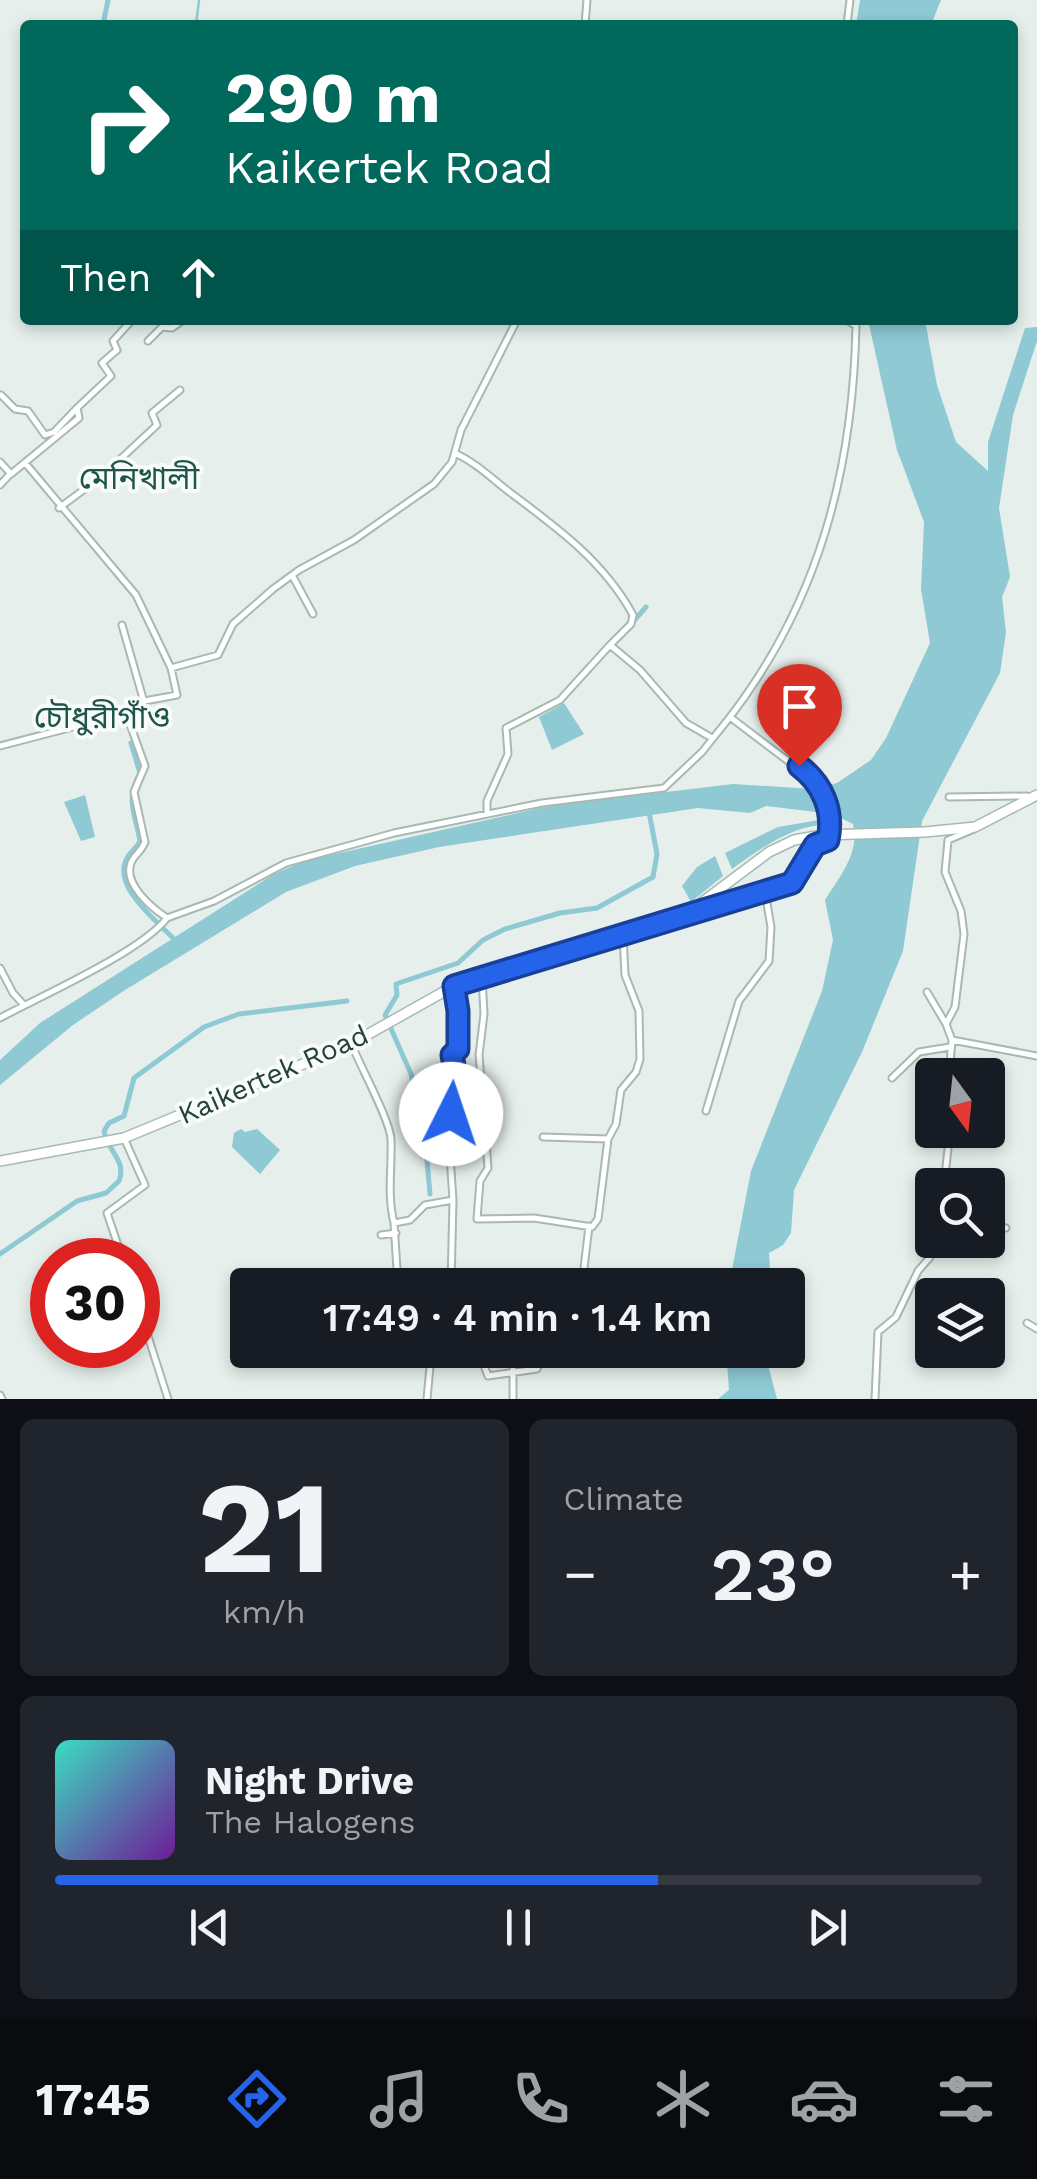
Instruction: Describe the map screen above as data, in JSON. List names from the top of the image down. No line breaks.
{"streets":{"main road":["Kaikertek Road"]},"districts":["মেনিখালী","চৌধুরীগাঁও"],"north":"bottom","page":{"turn":["290 m","Kaikertek Road"],"then":"Then","limit":"30","trip":"17:49 · 4 min · 1.4 km","tile":[["21","km/h"],"Climate"],"heat":["−","23°","+"],"song":["Night Drive","The Halogens"],"tabs":"17:45"}}
